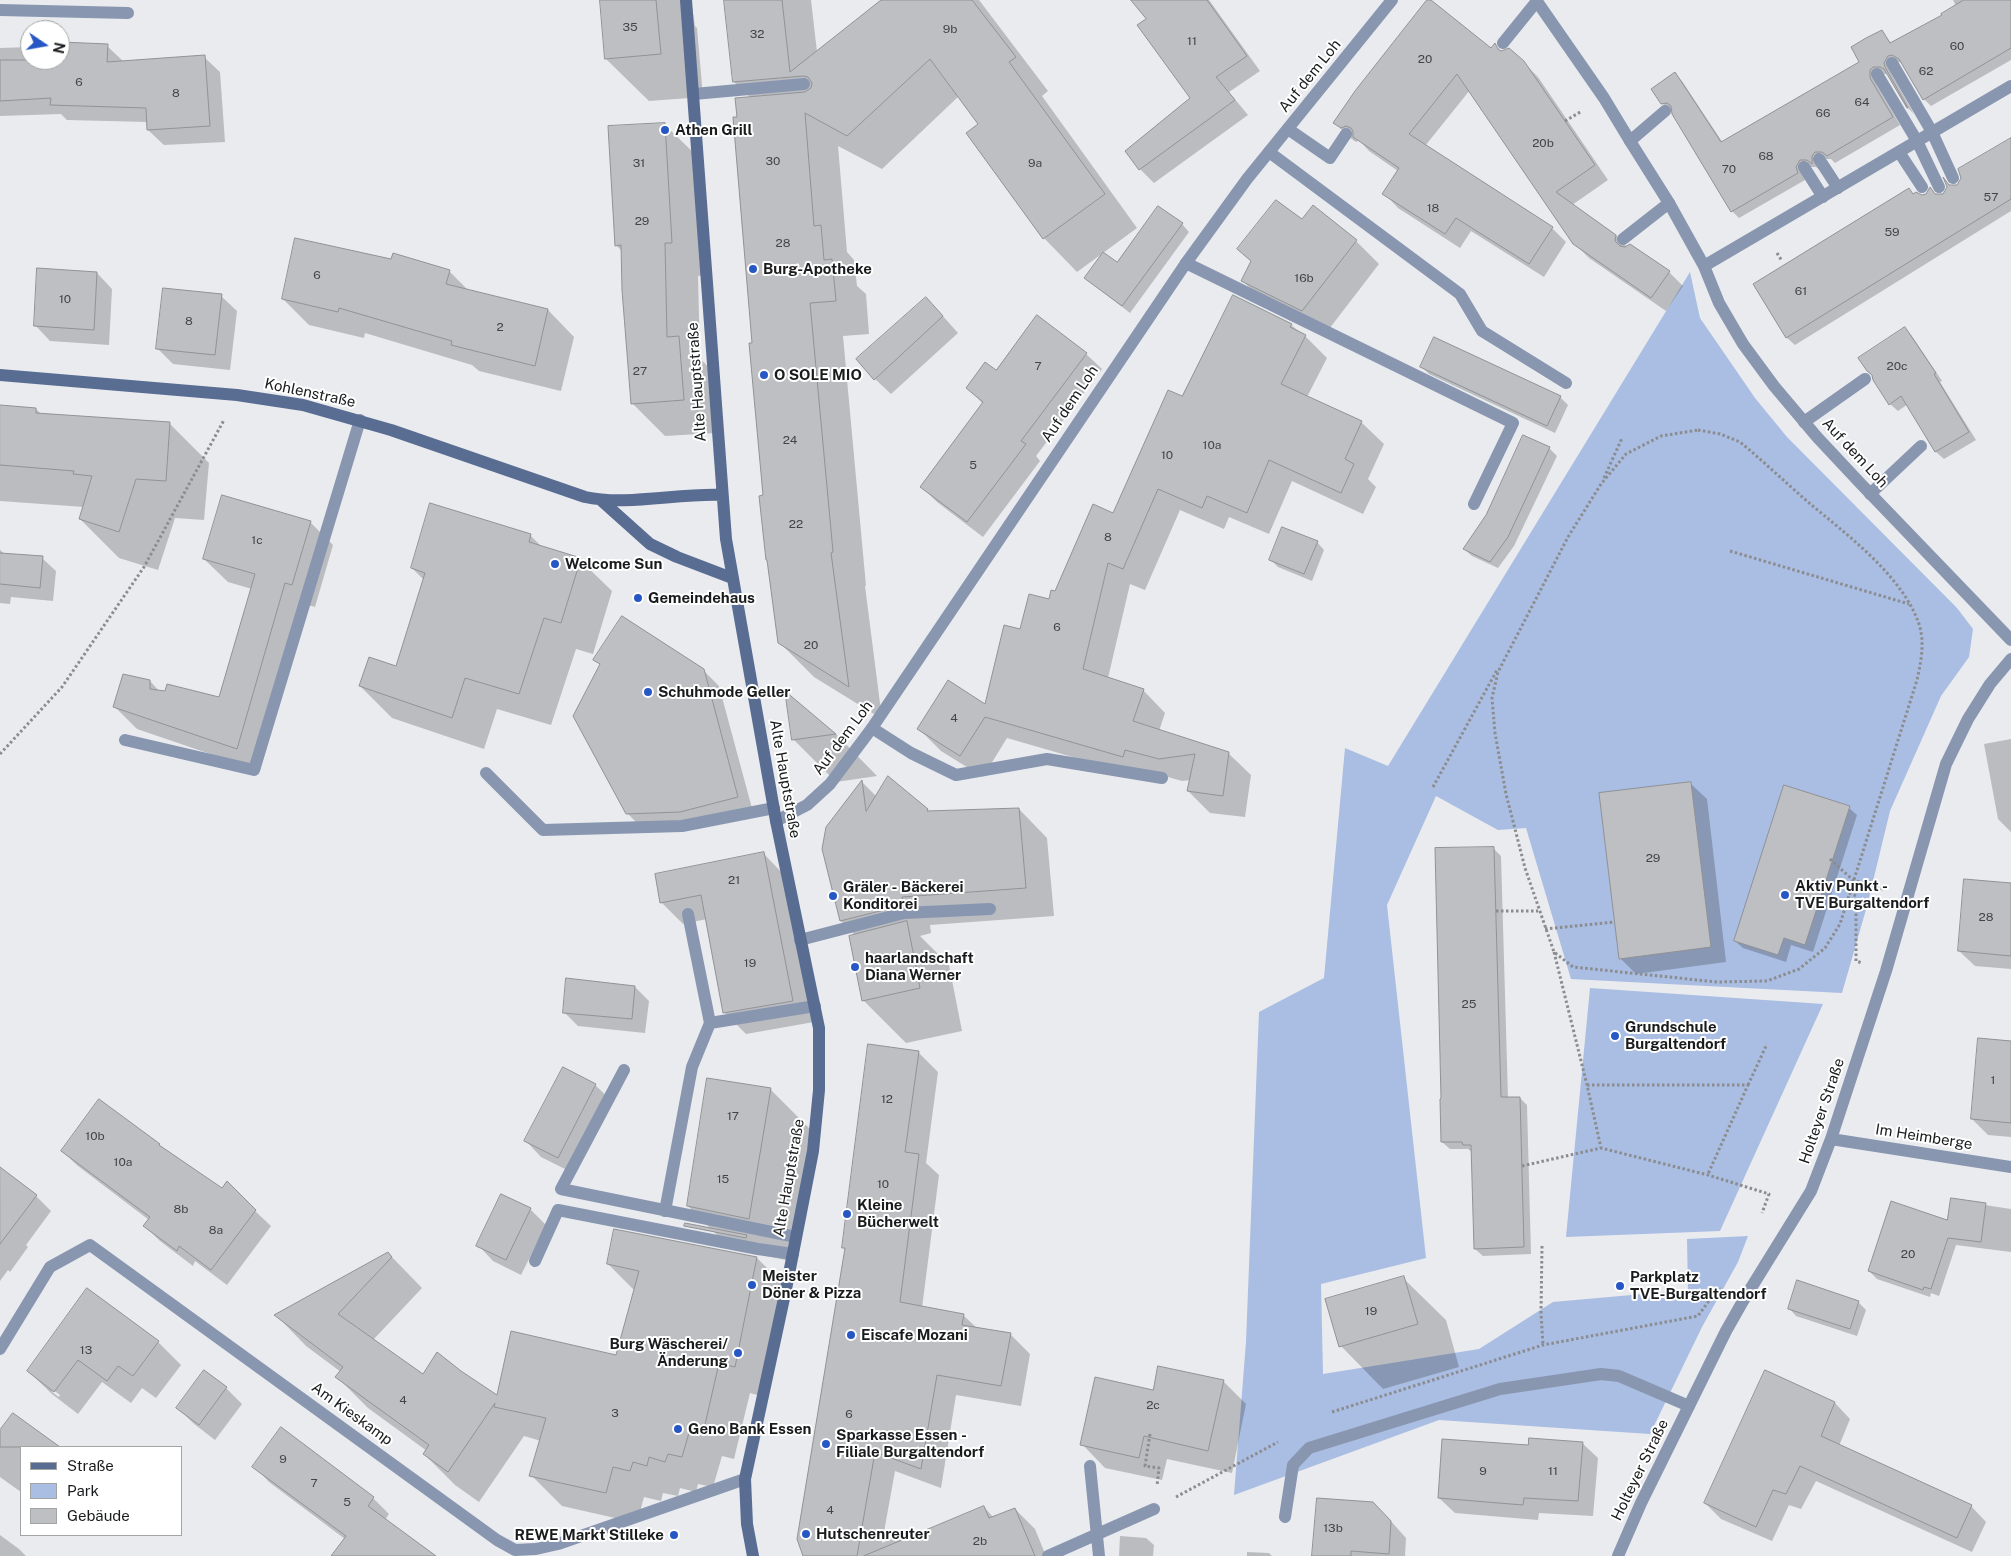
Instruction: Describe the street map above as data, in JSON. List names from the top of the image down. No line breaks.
{"streets":{"main road":["Alte Hauptstraße","Kohlenstraße"],"street":["Auf dem Loh","Holteyer Straße","Im Heimberge","Am Kieskamp"]},"crossings":[["Auf dem Loh","Alte Hauptstraße"],["Alte Hauptstraße","Kohlenstraße"],["Alte Hauptstraße","Am Kieskamp"],["Holteyer Straße","Im Heimberge"]],"places":["Athen Grill","Burg-Apotheke","O SOLE MIO","Welcome Sun","Gemeindehaus","Schuhmode Geller","Aktiv Punkt - TVE Burgaltendorf","Gräler - Bäckerei Konditorei","haarlandschaft Diana Werner","Grundschule Burgaltendorf","Kleine Bücherwelt","Meister Döner & Pizza","Parkplatz TVE-Burgaltendorf","Eiscafe Mozani","Burg Wäscherei/ Änderung","Geno Bank Essen","Sparkasse Essen - Filiale Burgaltendorf","Hutschenreuter","REWE Markt Stilleke"],"house_numbers":["35","9b","32","11","60","20","62","6","8","64","66","20b","68","30","31","9a","70","57","18","29","59","28","6","16b","61","10","8","2","7","20c","27","24","10a","10","5","22","8","1c","6","20","4","29","21","28","19","25","1","12","17","10b","10a","15","10","8b","8a","20","19","13","4","2c","3","6","9","9","11","7","5","4","13b","2b"],"legend":["Straße","Park","Gebäude"],"north":"right"}
